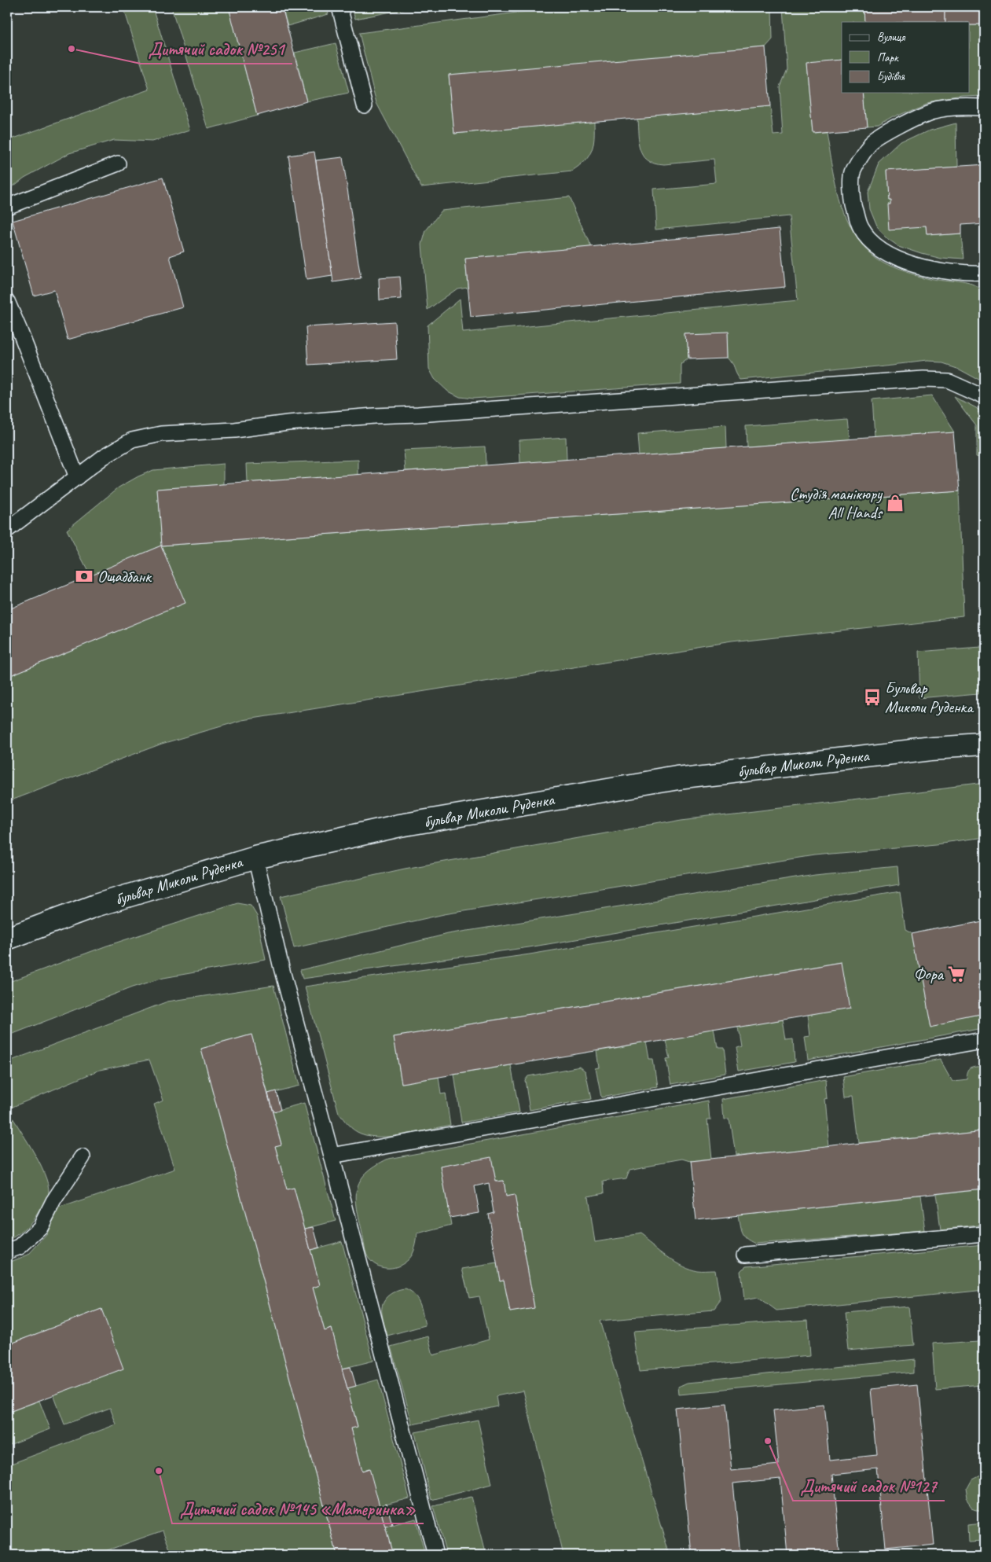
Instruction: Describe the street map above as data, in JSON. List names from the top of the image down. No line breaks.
{"streets":{"street":["бульвар Миколи Руденка"]},"places":{"other":["Дитячий садок №251","Дитячий садок №127","Дитячий садок №145 «Материнка»"],"shop":["Студія манікюру All Hands"],"bank":["Ощадбанк"],"bus stop":["Бульвар Миколи Руденка"],"supermarket":["Фора"]},"legend":["Вулиця","Парк","Будівля"]}
